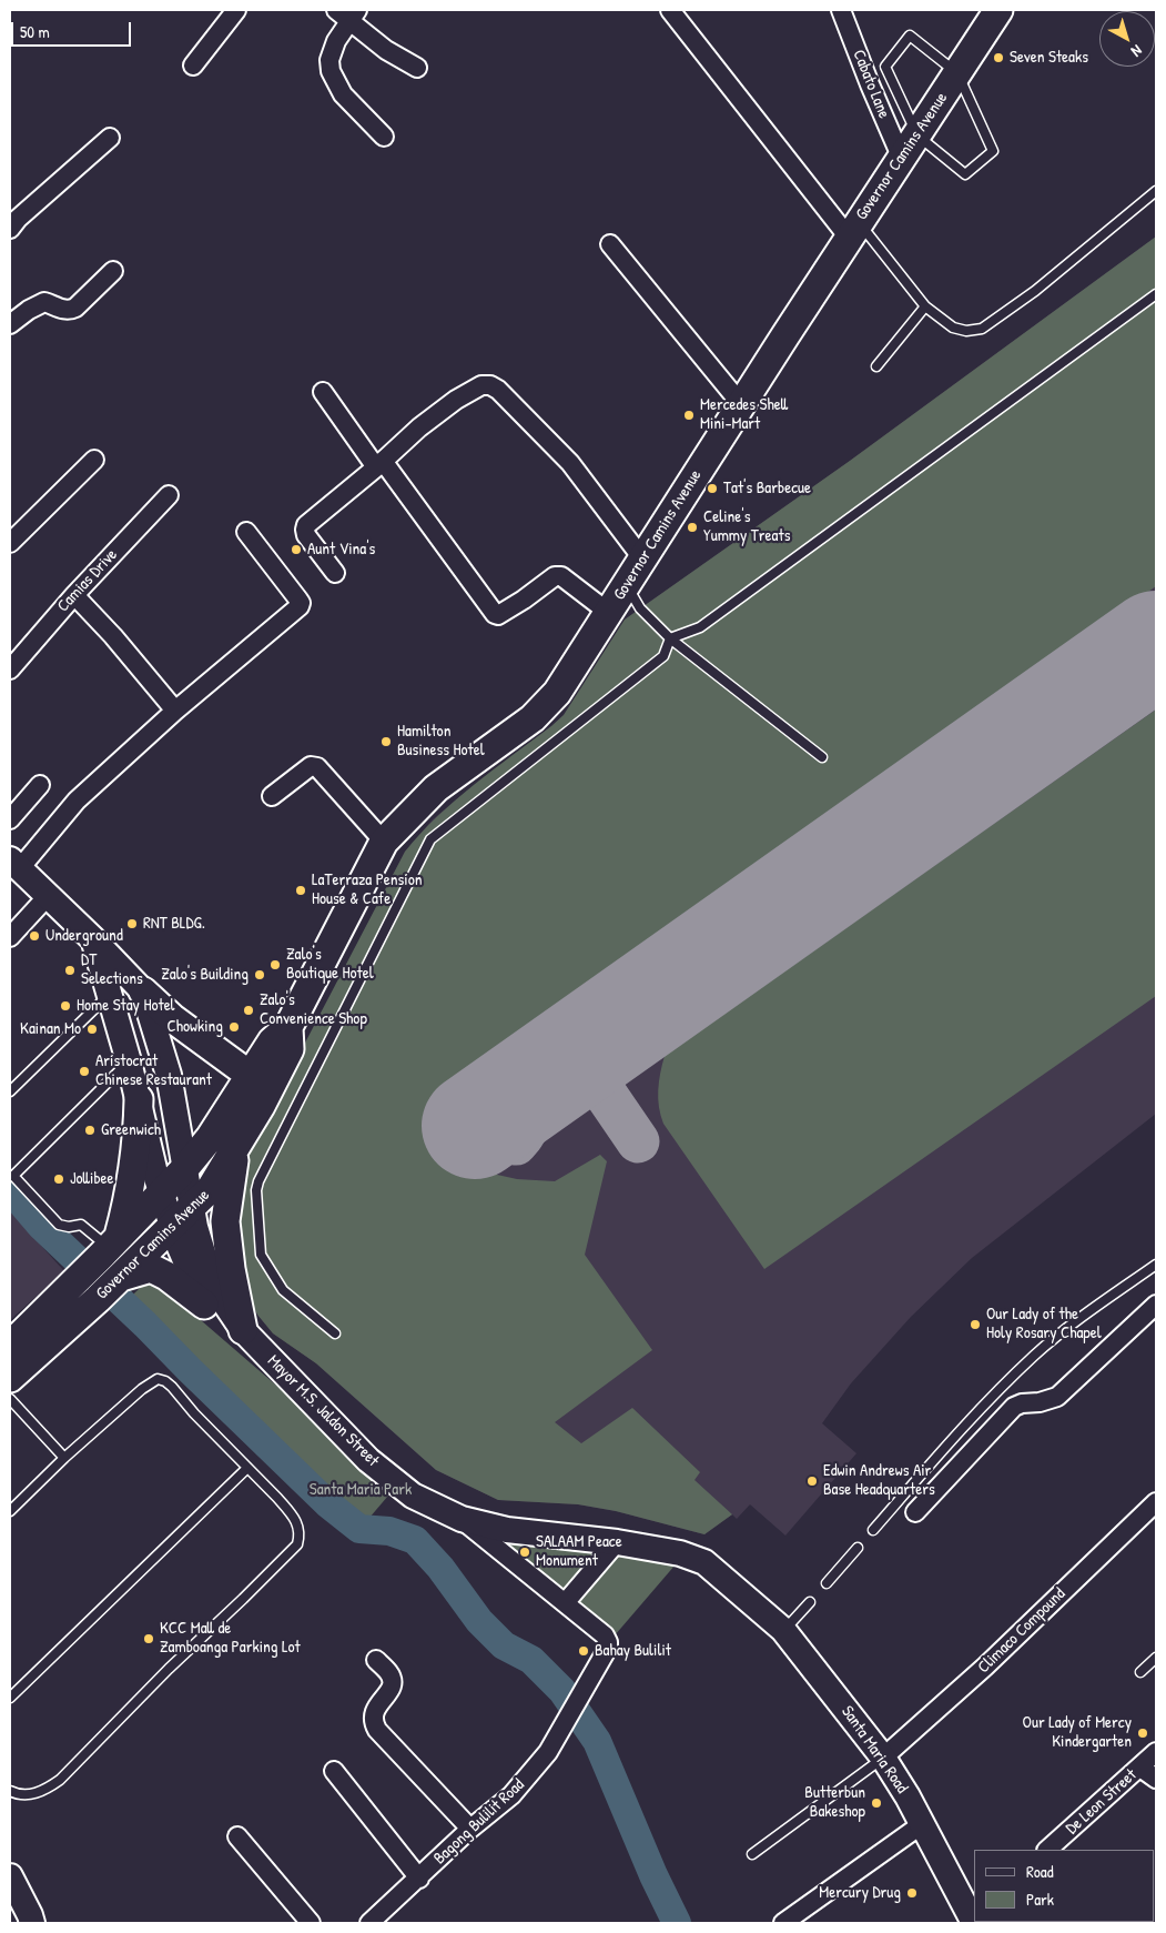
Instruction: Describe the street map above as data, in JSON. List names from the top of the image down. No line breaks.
{"streets":{"main road":["Governor Camins Avenue","Mayor M.S. Jaldon Street","Santa Maria Road"],"street":["Cabato Lane","Camias Drive","Climaco Compound","De Leon Street","Bagong Bulilit Road"]},"crossings":[["Cabato Lane","Governor Camins Avenue"],["Governor Camins Avenue","Mayor M.S. Jaldon Street"],["Mayor M.S. Jaldon Street","Santa Maria Road"],["Mayor M.S. Jaldon Street","Bagong Bulilit Road"],["Climaco Compound","Santa Maria Road"]],"parks":["Santa Maria Park"],"places":["Seven Steaks","Mercedes Shell Mini-Mart","Tat's Barbecue","Celine's Yummy Treats","Aunt Vina's","Hamilton Business Hotel","LaTerraza Pension House & Cafe","RNT BLDG.","Underground","Zalo's Boutique Hotel","DT Selections","Zalo's Building","Home Stay Hotel","Zalo's Convenience Shop","Chowking","Kainan Mo","Aristocrat Chinese Restaurant","Greenwich","Jollibee","Our Lady of the Holy Rosary Chapel","Edwin Andrews Air Base Headquarters","SALAAM Peace Monument","KCC Mall de Zamboanga Parking Lot","Bahay Bulilit","Our Lady of Mercy Kindergarten","Butterbun Bakeshop","Mercury Drug"],"legend":["Road","Park"],"scale_bar":"50 m","north":"bottom right"}
